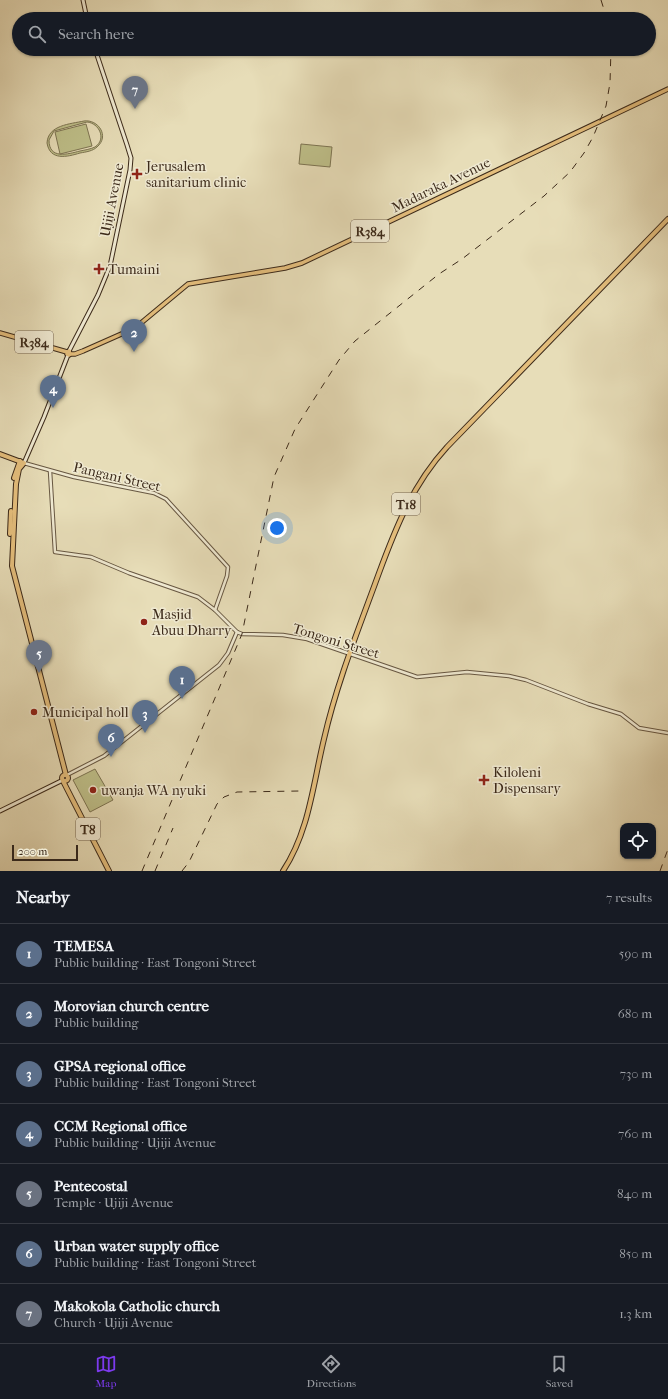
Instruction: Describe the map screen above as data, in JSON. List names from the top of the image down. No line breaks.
{"streets":{"highway":["T18","T8"],"main road":["Madaraka Avenue","Ujiji Avenue","R384"],"street":["Pangani Street","Tongoni Street"]},"crossings":[["Madaraka Avenue","Ujiji Avenue"],["Madaraka Avenue","R384"],["Ujiji Avenue","R384"],["Ujiji Avenue","Pangani Street"],["Ujiji Avenue","T8"],["Pangani Street","T8"],["T18","Tongoni Street"]],"places":{"health":["Jerusalem sanitarium clinic","Tumaini","Kiloleni Dispensary"],"other":["Masjid Abuu Dharry","Municipal holl","uwanja WA nyuki"]},"scale_bar":"200 m","page":{"search":"Search here","pins":["7","2","4","5","1","3","6"],"scale":"200 m","heading":["Nearby","7 results"],"list":[{"mark":"1","name":"TEMESA","note":"Public building · East Tongoni Street","value":"590 m"},{"mark":"2","name":"Morovian church centre","note":"Public building","value":"680 m"},{"mark":"3","name":"GPSA regional office","note":"Public building · East Tongoni Street","value":"730 m"},{"mark":"4","name":"CCM Regional office","note":"Public building · Ujiji Avenue","value":"760 m"},{"mark":"5","name":"Pentecostal","note":"Temple · Ujiji Avenue","value":"840 m"},{"mark":"6","name":"Urban water supply office","note":"Public building · East Tongoni Street","value":"850 m"},{"mark":"7","name":"Makokola Catholic church","note":"Church · Ujiji Avenue","value":"1.3 km"}],"nav":["Map","Directions","Saved"]}}
